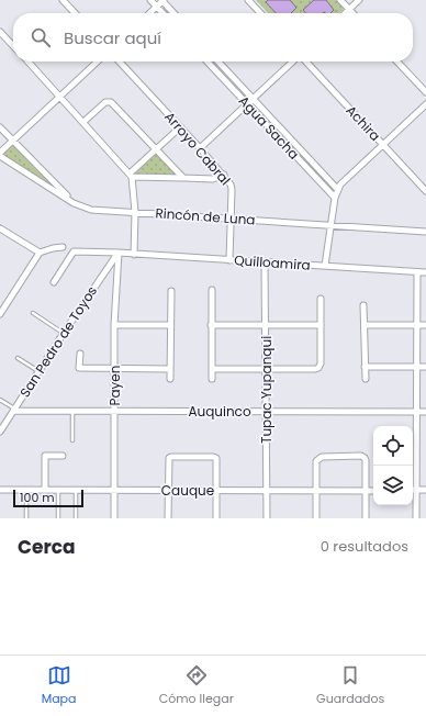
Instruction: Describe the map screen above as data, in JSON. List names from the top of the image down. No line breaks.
{"streets":{"street":["Achira","Agua Sacha","Arroyo Cabral","Rincón de Luna","Quilloamira","San Pedro de Toyos","Payen","Tupac Yupanqui","Auquinco","Cauque"]},"crossings":[["Arroyo Cabral","Rincón de Luna"],["Arroyo Cabral","Quilloamira"],["Quilloamira","San Pedro de Toyos"],["Quilloamira","Payen"],["Quilloamira","Tupac Yupanqui"],["San Pedro de Toyos","Payen"],["San Pedro de Toyos","Auquinco"],["Payen","Auquinco"],["Payen","Cauque"],["Tupac Yupanqui","Auquinco"],["Tupac Yupanqui","Cauque"]],"scale_bar":"100 m","page":{"search":"Buscar aquí","scale":"100 m","heading":["Cerca","0 resultados"],"nav":["Mapa","Cómo llegar","Guardados"]}}
